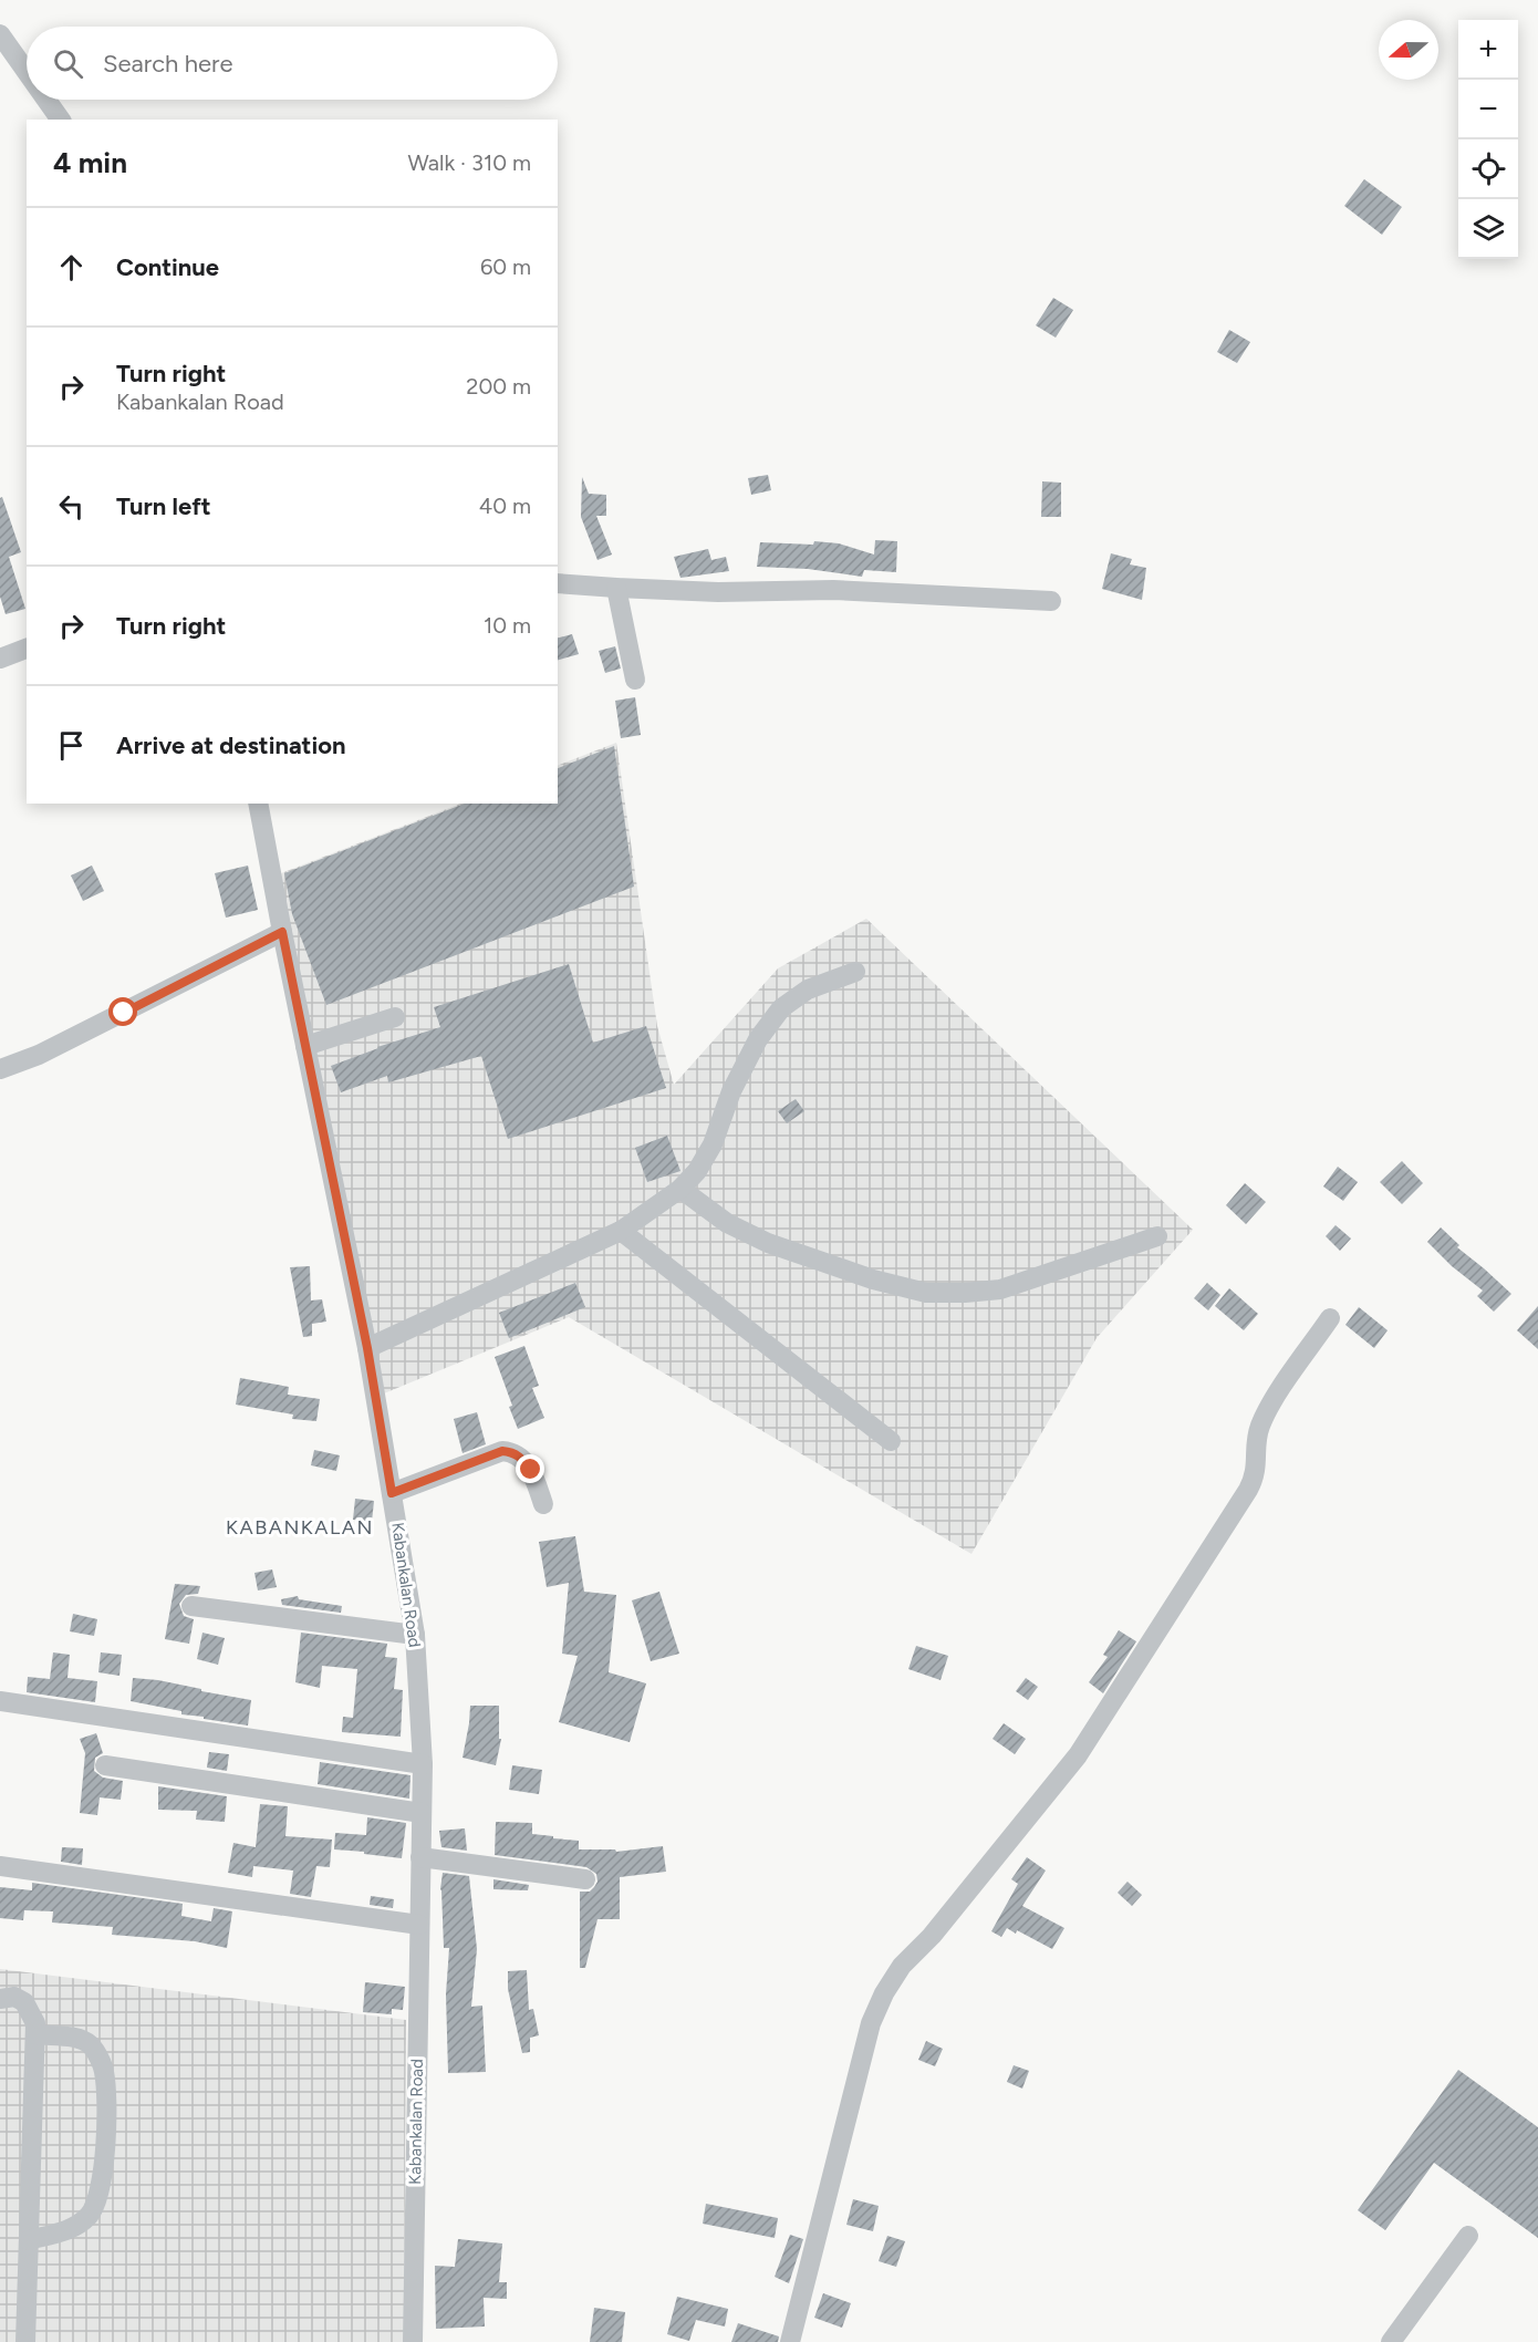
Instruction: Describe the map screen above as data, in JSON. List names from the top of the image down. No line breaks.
{"streets":{"street":["Kabankalan Road"]},"districts":["KABANKALAN"],"north":"left","page":{"map_buttons":["+","−"],"search":"Search here","heading":["4 min","Walk · 310 m"],"list":[["Continue","60 m"],["Turn right","Kabankalan Road","200 m"],["Turn left","40 m"],["Turn right","10 m"],"Arrive at destination"]}}
